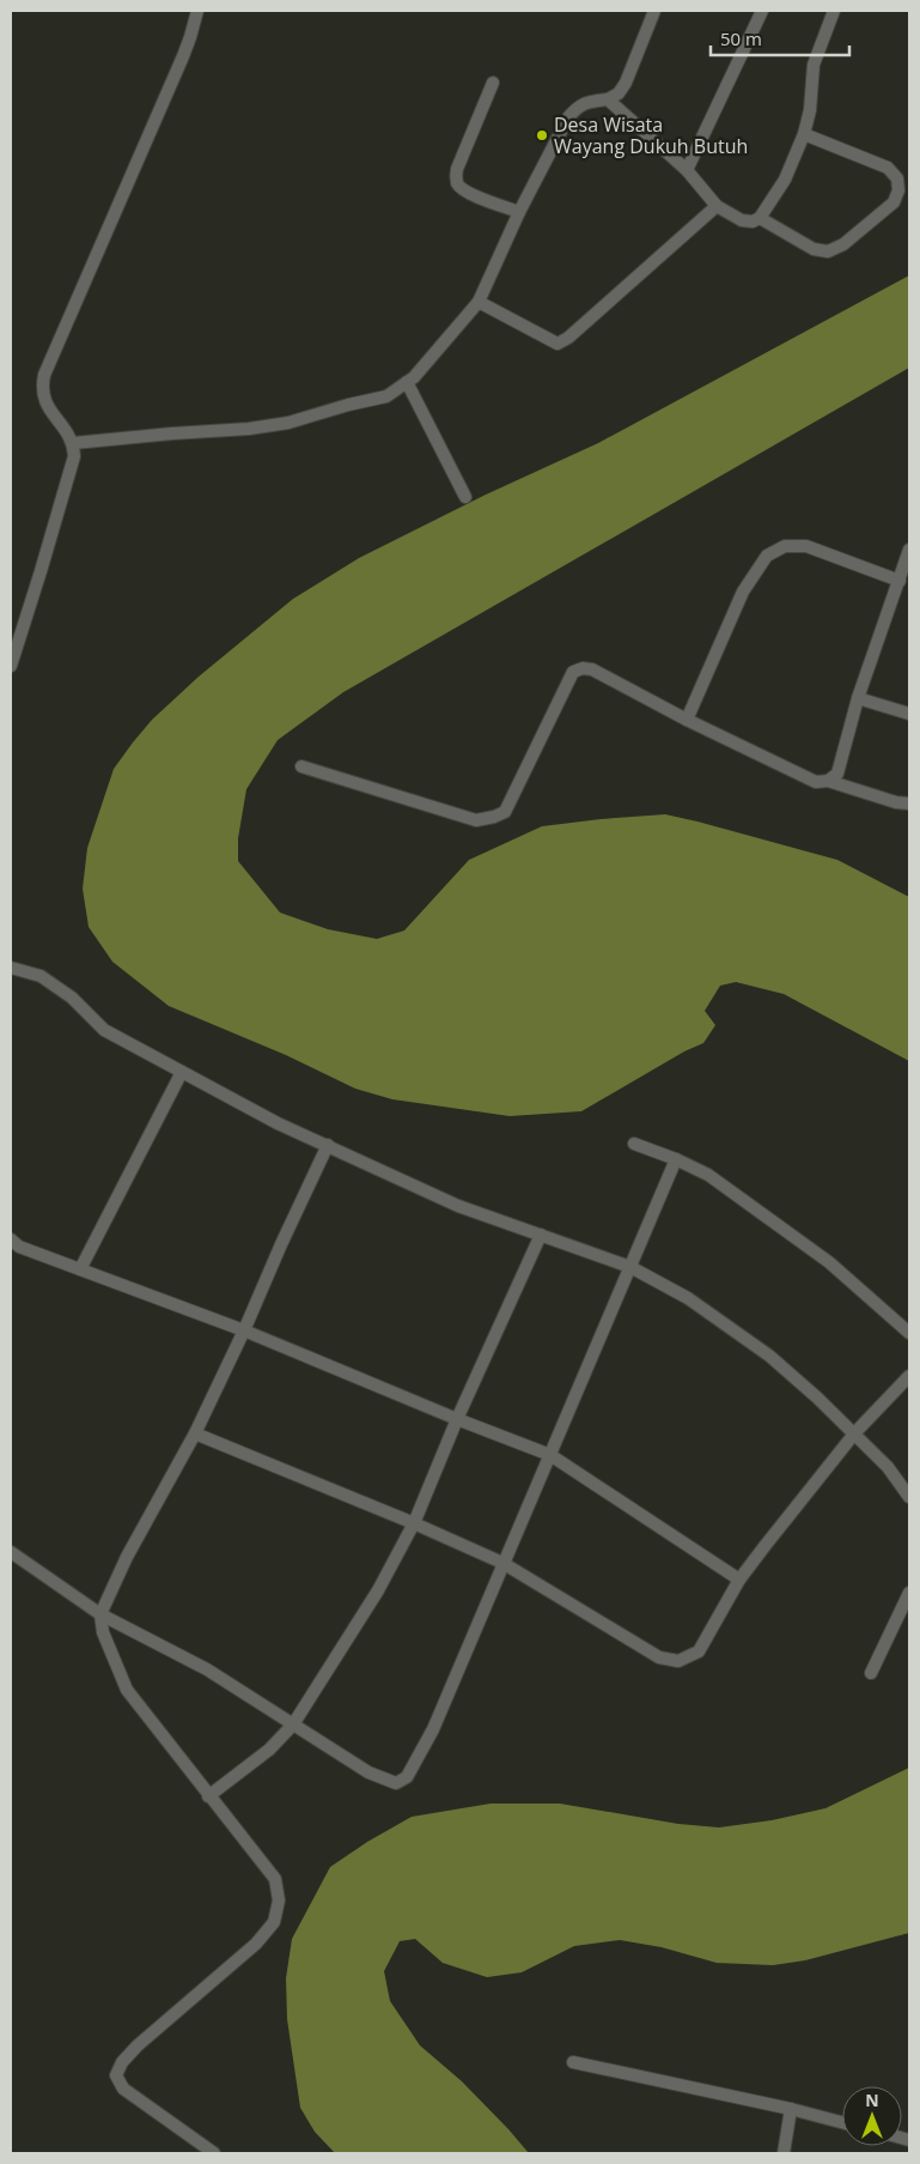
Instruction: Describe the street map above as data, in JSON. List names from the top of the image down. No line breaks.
{"places":["Desa Wisata Wayang Dukuh Butuh"],"scale_bar":"50 m","north":"top"}
